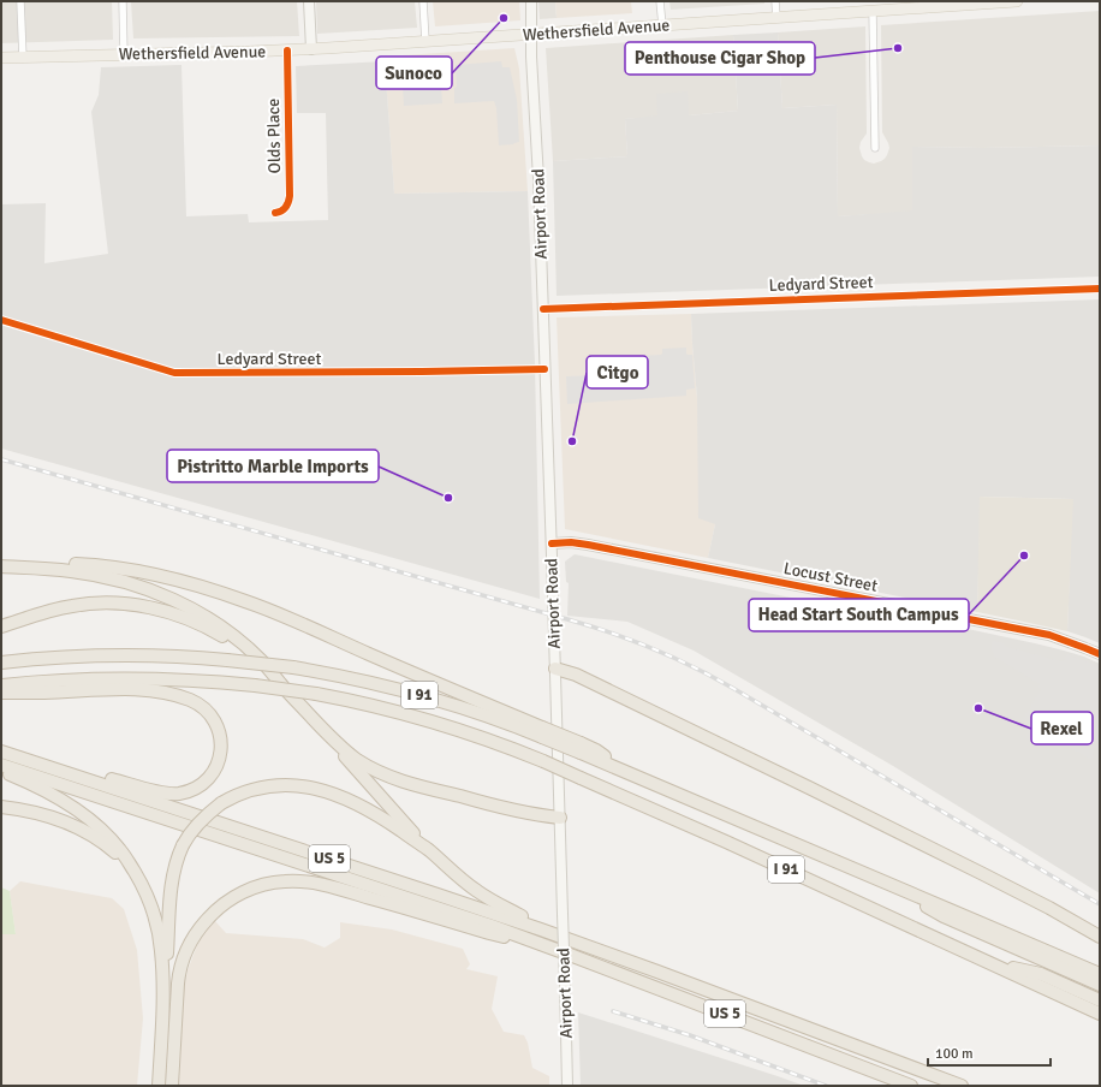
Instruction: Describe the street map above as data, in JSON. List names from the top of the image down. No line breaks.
{"streets":{"highway":["I 91","US 5"],"main road":["Wethersfield Avenue","Airport Road","Locust Street"],"street":["Olds Place","Ledyard Street"]},"crossings":[["Wethersfield Avenue","Olds Place"],["Wethersfield Avenue","Airport Road"],["Airport Road","Ledyard Street"],["Airport Road","Locust Street"]],"places":["Sunoco","Penthouse Cigar Shop","Citgo","Pistritto Marble Imports","Head Start South Campus","Rexel"],"scale_bar":"100 m"}
